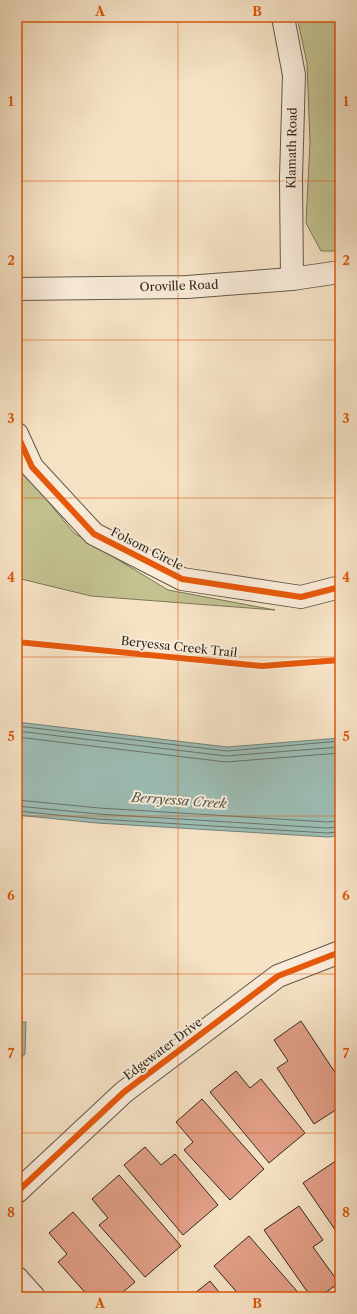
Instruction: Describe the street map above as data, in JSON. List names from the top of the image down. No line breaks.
{"streets":{"street":["Klamath Road","Oroville Road","Folsom Circle","Edgewater Drive"],"cycle path":["Beryessa Creek Trail"]},"crossings":[["Klamath Road","Oroville Road"]],"water":["Berryessa Creek"],"grid":{"columns":["A","B"],"rows":["1","2","3","4","5","6","7","8"]}}
